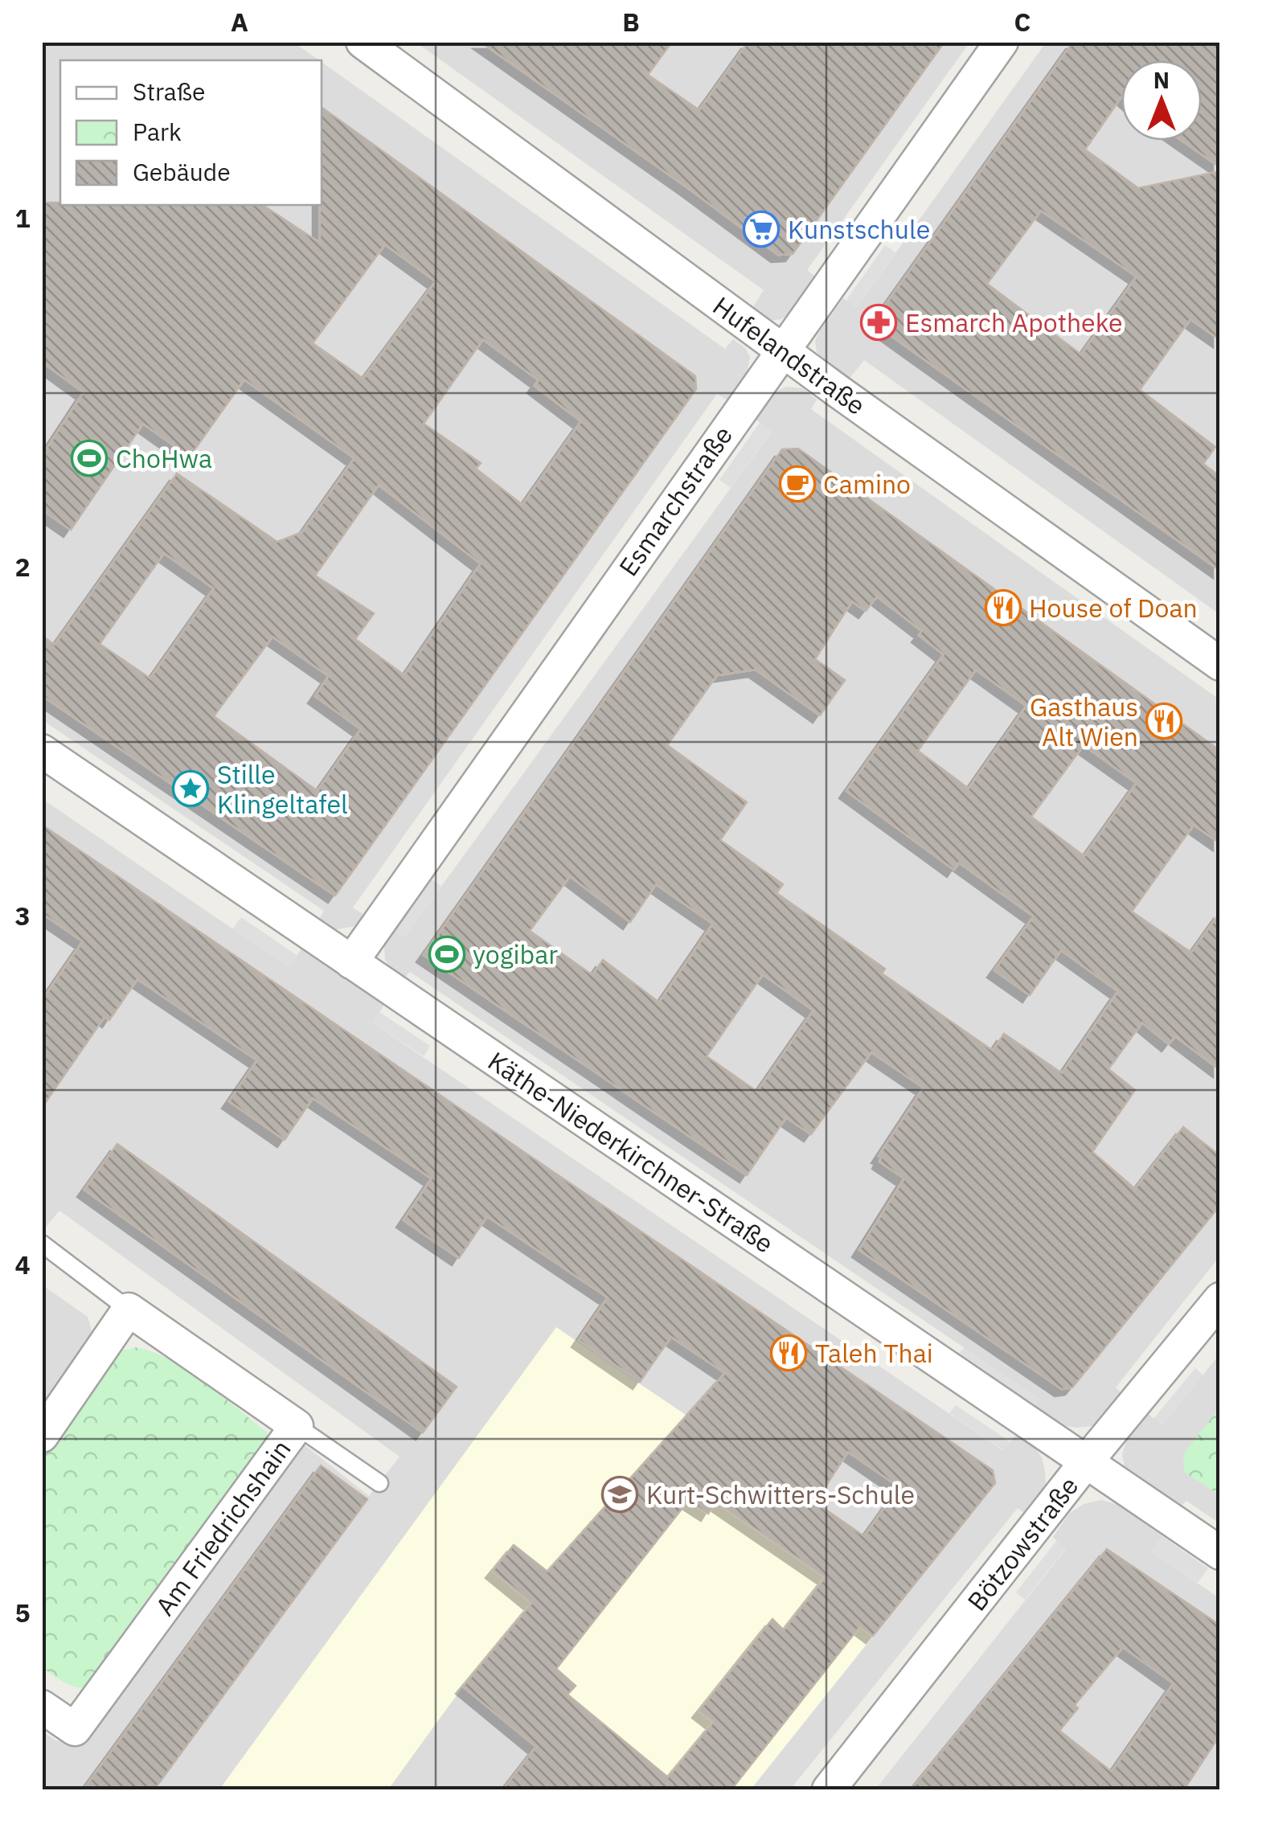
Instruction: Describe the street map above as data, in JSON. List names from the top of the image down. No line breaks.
{"streets":{"street":["Hufelandstraße","Esmarchstraße","Käthe-Niederkirchner-Straße","Am Friedrichshain","Bötzowstraße"]},"crossings":[["Hufelandstraße","Esmarchstraße"],["Esmarchstraße","Käthe-Niederkirchner-Straße"],["Käthe-Niederkirchner-Straße","Bötzowstraße"]],"places":{"supermarket":["Kunstschule"],"pharmacy":["Esmarch Apotheke"],"sports":["ChoHwa","yogibar"],"cafe":["Camino"],"restaurant":["House of Doan","Gasthaus Alt Wien","Taleh Thai"],"place":["Stille Klingeltafel"],"school or university":["Kurt-Schwitters-Schule"]},"legend":["Straße","Park","Gebäude"],"north":"top","grid":{"columns":["A","B","C"],"rows":["1","2","3","4","5"]}}
